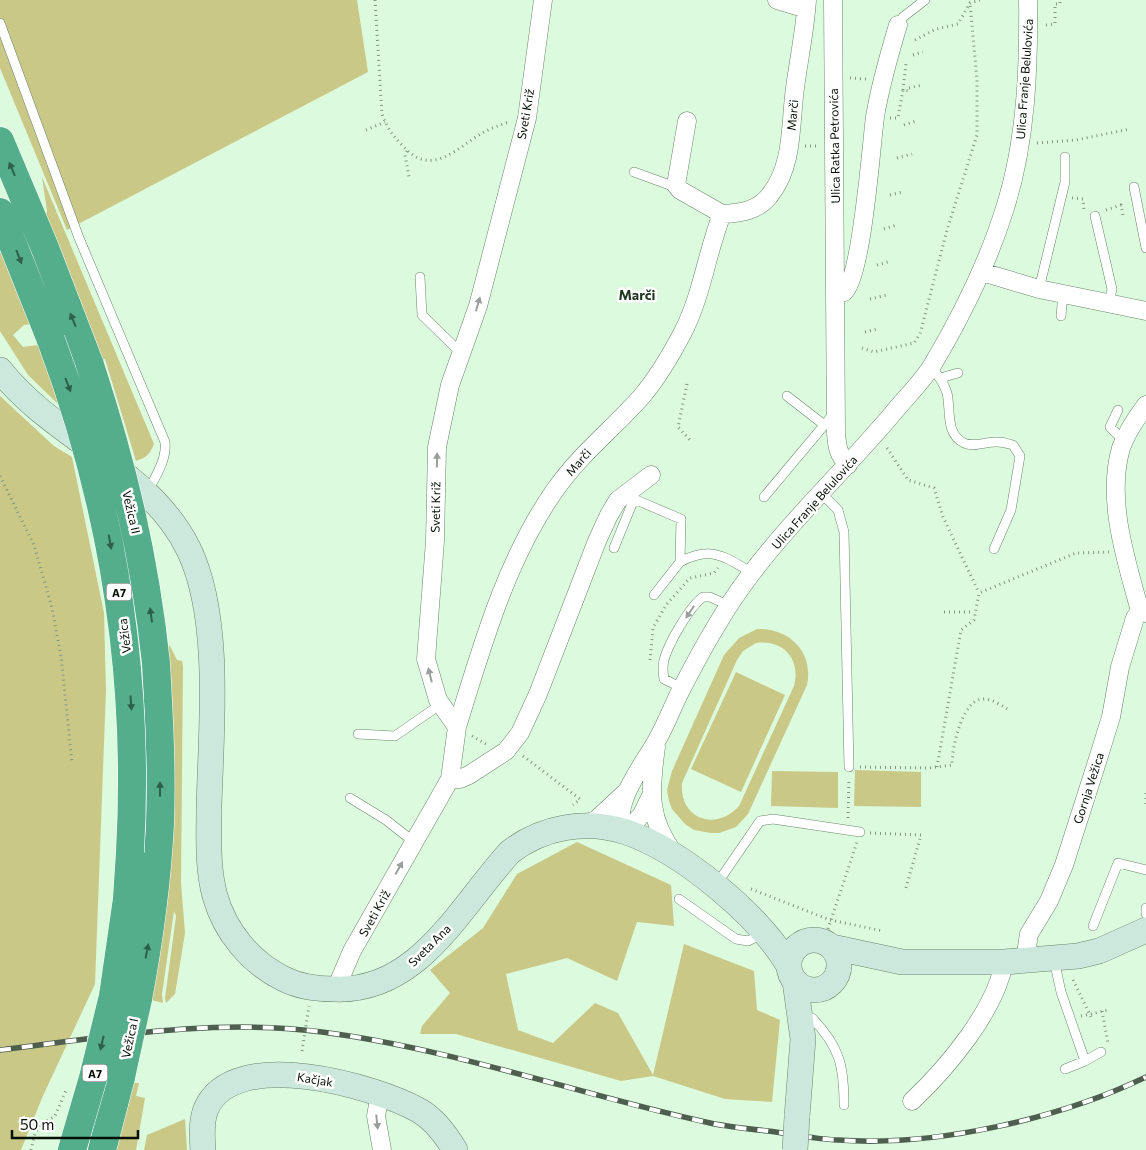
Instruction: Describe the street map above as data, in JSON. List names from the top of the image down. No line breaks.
{"streets":{"highway":["Vežica II","A7","Vežica","Vežica I"],"street":["Ulica Franje Belulovića","Sveti Križ","Marči","Ulica Ratka Petrovića","Gornja Vežica","Sveta Ana","Kačjak"]},"crossings":[["Ulica Franje Belulovića","Ulica Ratka Petrovića"],["Ulica Franje Belulovića","Sveta Ana"],["Sveti Križ","Marči"],["Sveti Križ","Sveta Ana"],["Vežica II","A7"],["Vežica II","Vežica"],["Vežica II","Vežica I"],["A7","Vežica"],["A7","Vežica I"],["Vežica","Vežica I"]],"one_way":["Sveti Križ","Vežica II","Vežica"],"districts":["Marči"],"scale_bar":"50 m"}
